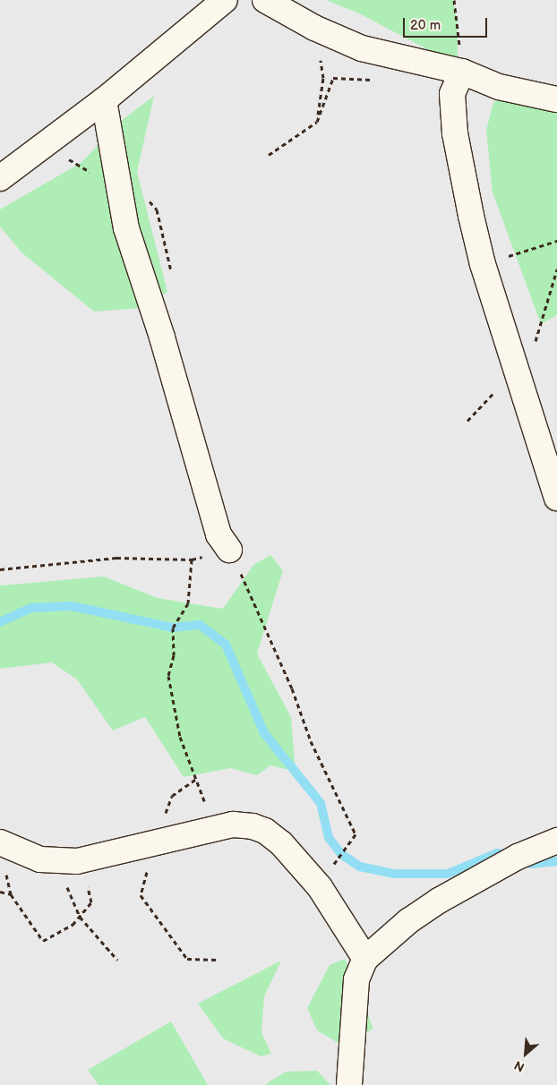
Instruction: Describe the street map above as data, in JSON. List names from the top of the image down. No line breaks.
{"scale_bar":"20 m","north":"bottom left"}
